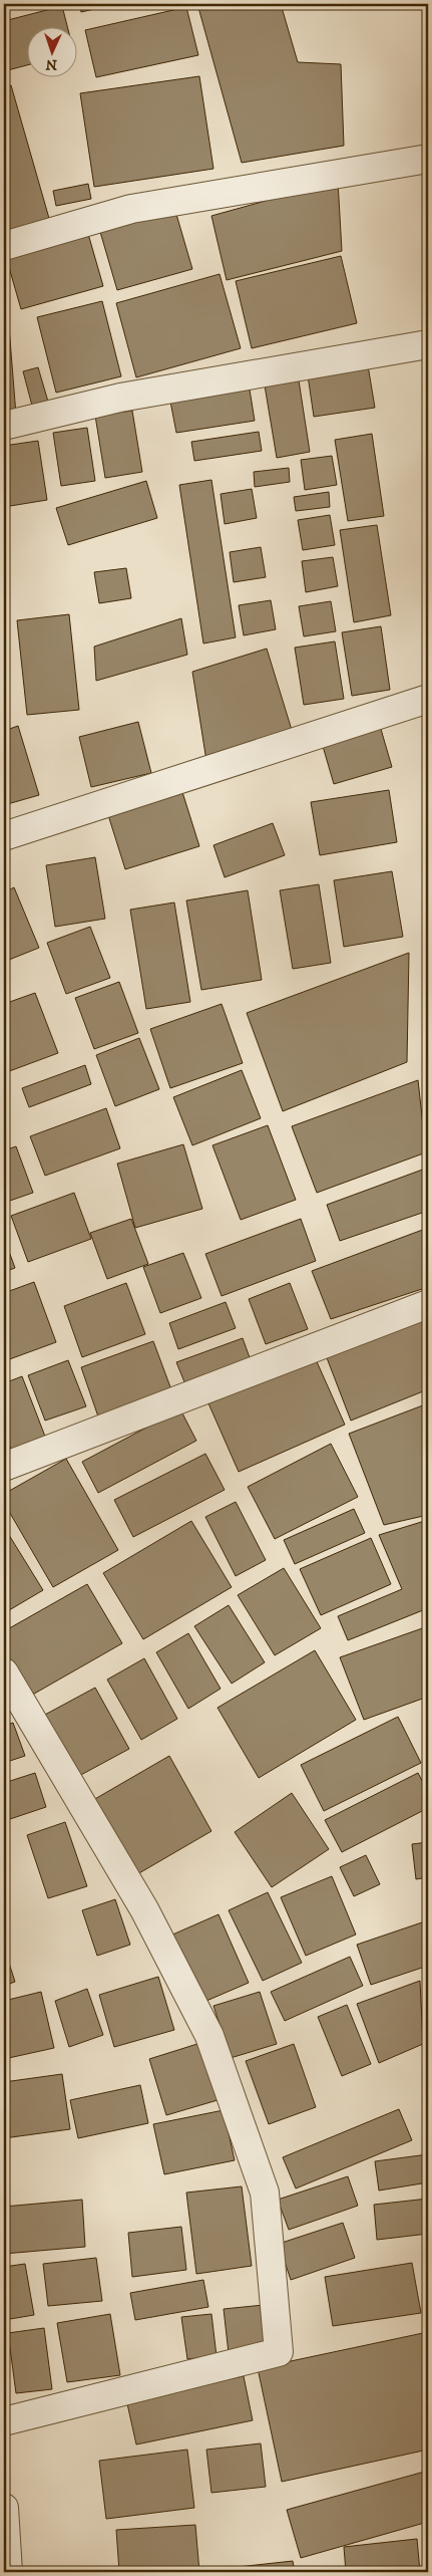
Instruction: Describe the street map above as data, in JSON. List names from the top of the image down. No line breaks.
{"north":"bottom"}
